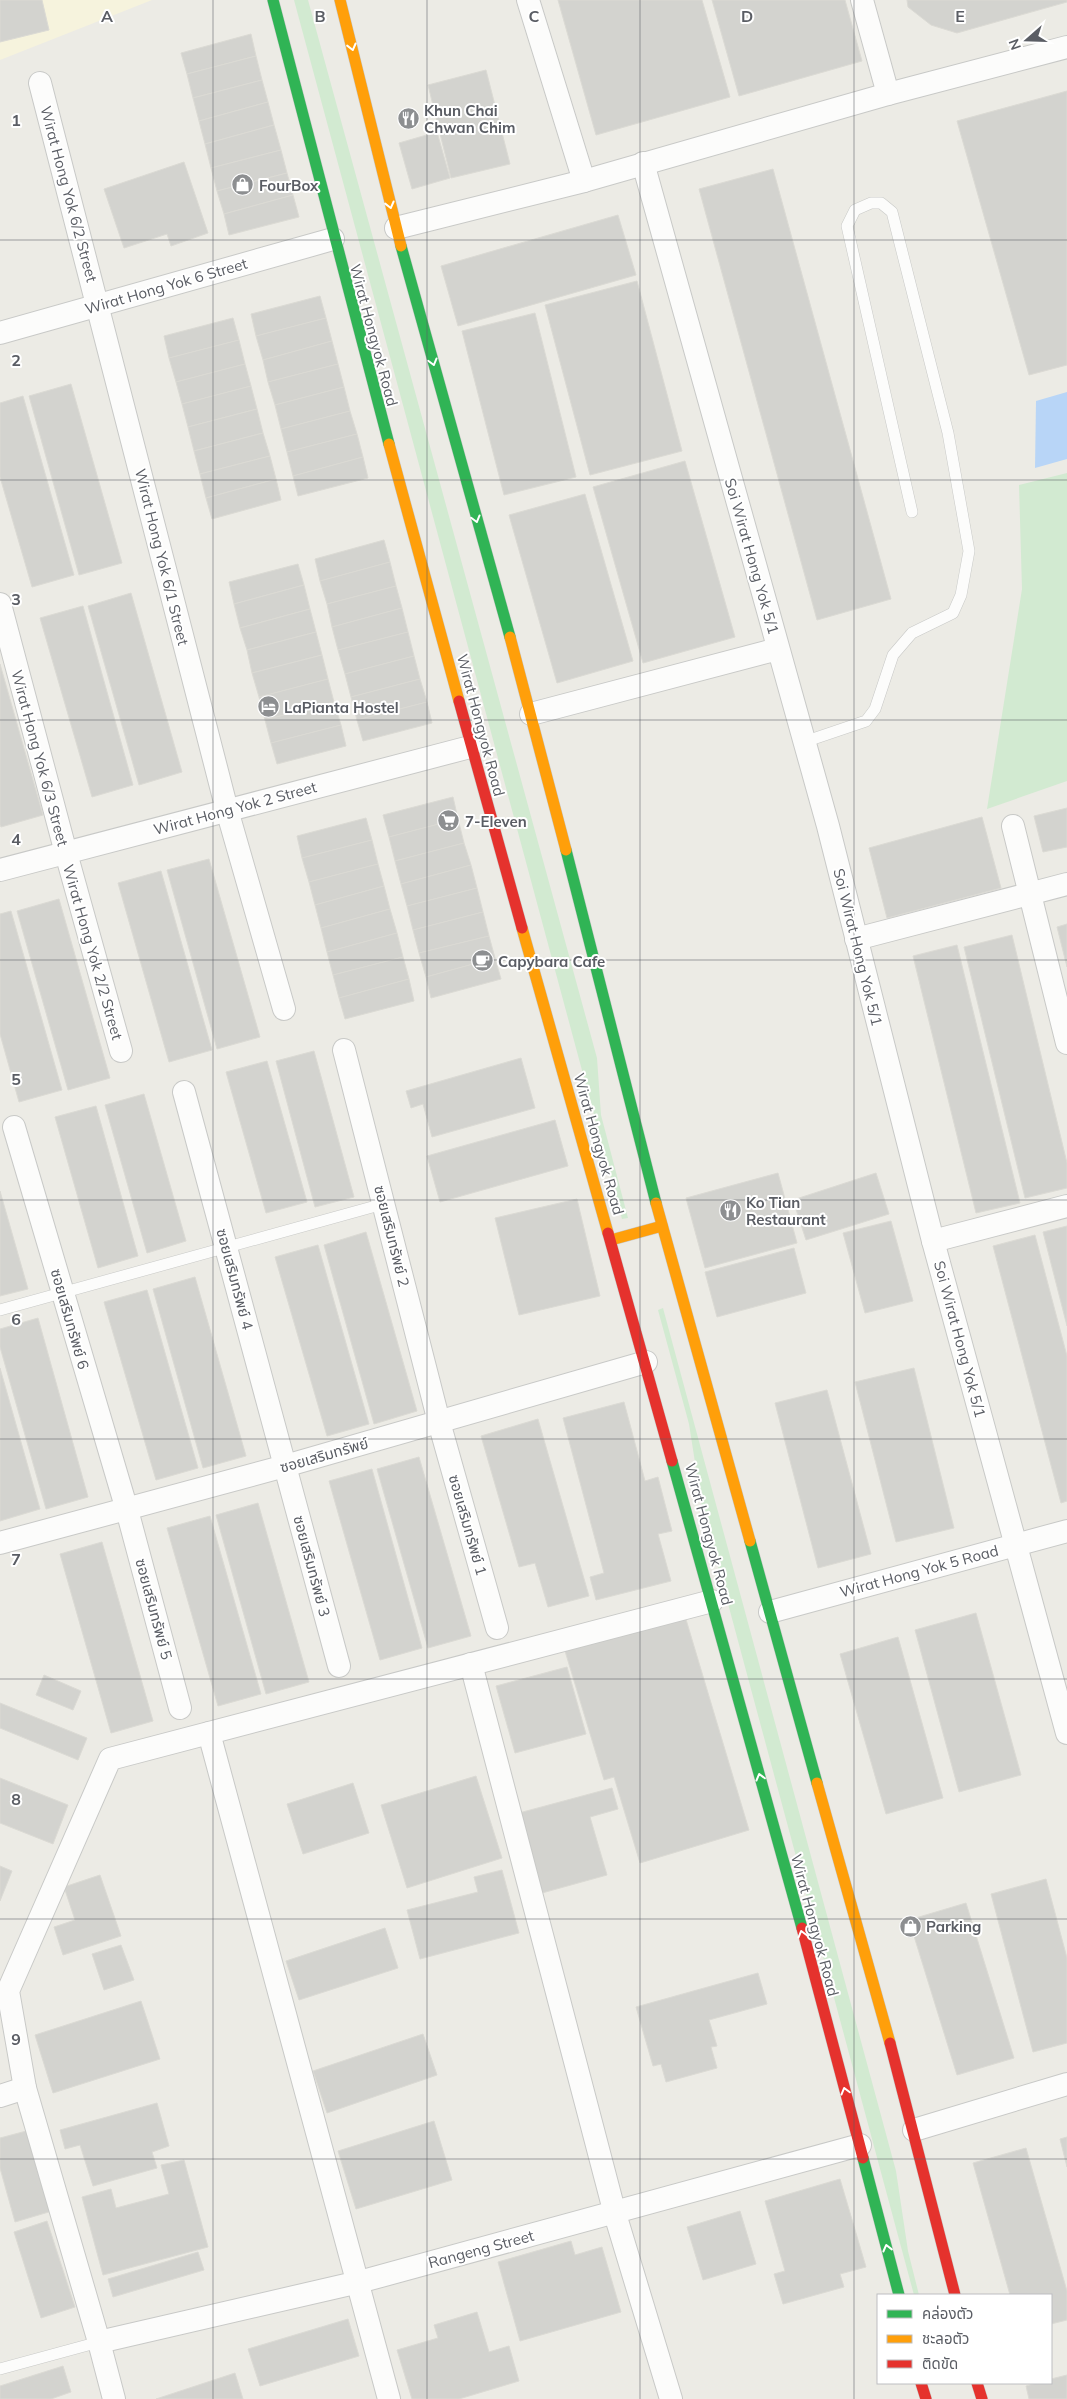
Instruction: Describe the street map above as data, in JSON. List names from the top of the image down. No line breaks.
{"streets":{"main road":["Wirat Hongyok Road"],"street":["Wirat Hong Yok 6/2 Street","Wirat Hong Yok 6 Street","Soi Wirat Hong Yok 5/1","Wirat Hong Yok 6/1 Street","Wirat Hong Yok 6/3 Street","Wirat Hong Yok 2 Street","Wirat Hong Yok 2/2 Street","ซอยเสริมทรัพย์ 2","ซอยเสริมทรัพย์ 4","ซอยเสริมทรัพย์ 6","ซอยเสริมทรัพย์","ซอยเสริมทรัพย์ 1","ซอยเสริมทรัพย์ 3","Wirat Hong Yok 5 Road","ซอยเสริมทรัพย์ 5","Rangeng Street"]},"crossings":[["Wirat Hong Yok 6/2 Street","Wirat Hong Yok 6 Street"],["Wirat Hong Yok 6/2 Street","Wirat Hong Yok 6/1 Street"],["Wirat Hong Yok 6 Street","Wirat Hongyok Road"],["Wirat Hong Yok 6 Street","Wirat Hong Yok 6/1 Street"],["Wirat Hongyok Road","Wirat Hong Yok 2 Street"],["Wirat Hongyok Road","ซอยเสริมทรัพย์"],["Wirat Hongyok Road","Rangeng Street"],["Soi Wirat Hong Yok 5/1","Wirat Hong Yok 5 Road"],["Wirat Hong Yok 6/1 Street","Wirat Hong Yok 2 Street"],["Wirat Hong Yok 6/3 Street","Wirat Hong Yok 2 Street"],["Wirat Hong Yok 6/3 Street","Wirat Hong Yok 2/2 Street"],["Wirat Hong Yok 2 Street","Wirat Hong Yok 2/2 Street"],["ซอยเสริมทรัพย์ 2","ซอยเสริมทรัพย์"],["ซอยเสริมทรัพย์ 2","ซอยเสริมทรัพย์ 1"],["ซอยเสริมทรัพย์ 4","ซอยเสริมทรัพย์"],["ซอยเสริมทรัพย์ 4","ซอยเสริมทรัพย์ 3"],["ซอยเสริมทรัพย์ 6","ซอยเสริมทรัพย์"],["ซอยเสริมทรัพย์ 6","ซอยเสริมทรัพย์ 5"],["ซอยเสริมทรัพย์","ซอยเสริมทรัพย์ 1"],["ซอยเสริมทรัพย์","ซอยเสริมทรัพย์ 3"],["ซอยเสริมทรัพย์","ซอยเสริมทรัพย์ 5"]],"places":{"restaurant":["Khun Chai Chwan Chim","Ko Tian Restaurant"],"shop":["FourBox","Parking"],"hotel":["LaPianta Hostel"],"supermarket":["7-Eleven"],"cafe":["Capybara Cafe"]},"legend":["คล่องตัว","ชะลอตัว","ติดขัด"],"north":"left","grid":{"columns":["A","B","C","D","E"],"rows":["1","2","3","4","5","6","7","8","9"]}}
